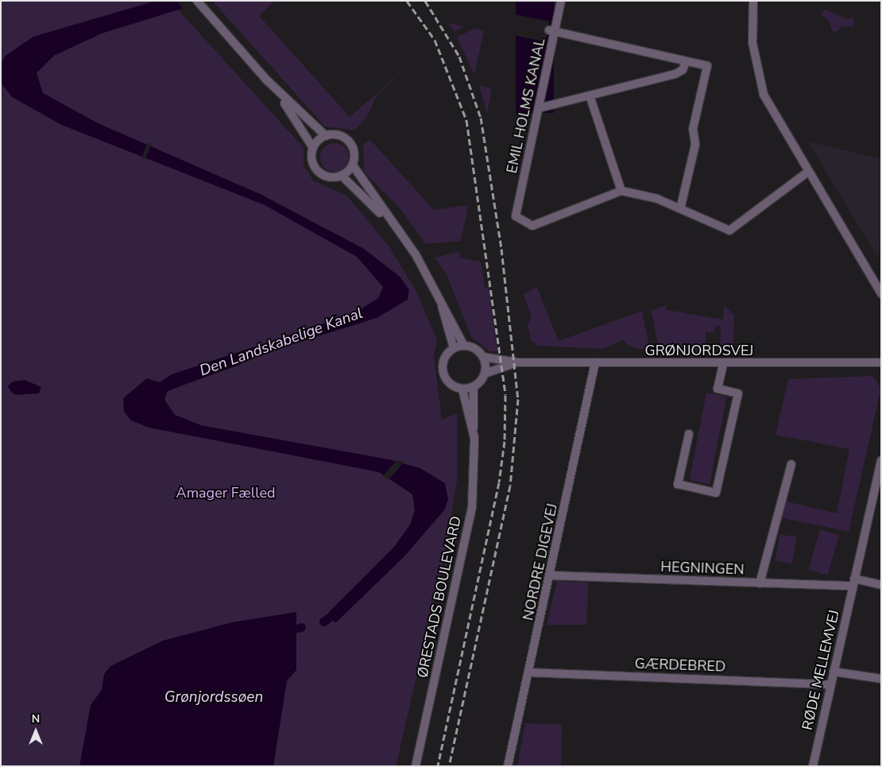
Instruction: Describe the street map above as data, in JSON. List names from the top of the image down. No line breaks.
{"streets":{"street":["EMIL HOLMS KANAL","GRØNJORDSVEJ","NORDRE DIGEVEJ","HEGNINGEN","ØRESTADS BOULEVARD","GÆRDEBRED","RØDE MELLEMVEJ"]},"crossings":[["GRØNJORDSVEJ","NORDRE DIGEVEJ"],["GRØNJORDSVEJ","ØRESTADS BOULEVARD"],["NORDRE DIGEVEJ","HEGNINGEN"],["NORDRE DIGEVEJ","GÆRDEBRED"],["HEGNINGEN","RØDE MELLEMVEJ"],["GÆRDEBRED","RØDE MELLEMVEJ"]],"water":["Den Landskabelige Kanal","Grønjordssøen"],"parks":["Amager Fælled"],"north":"top"}
